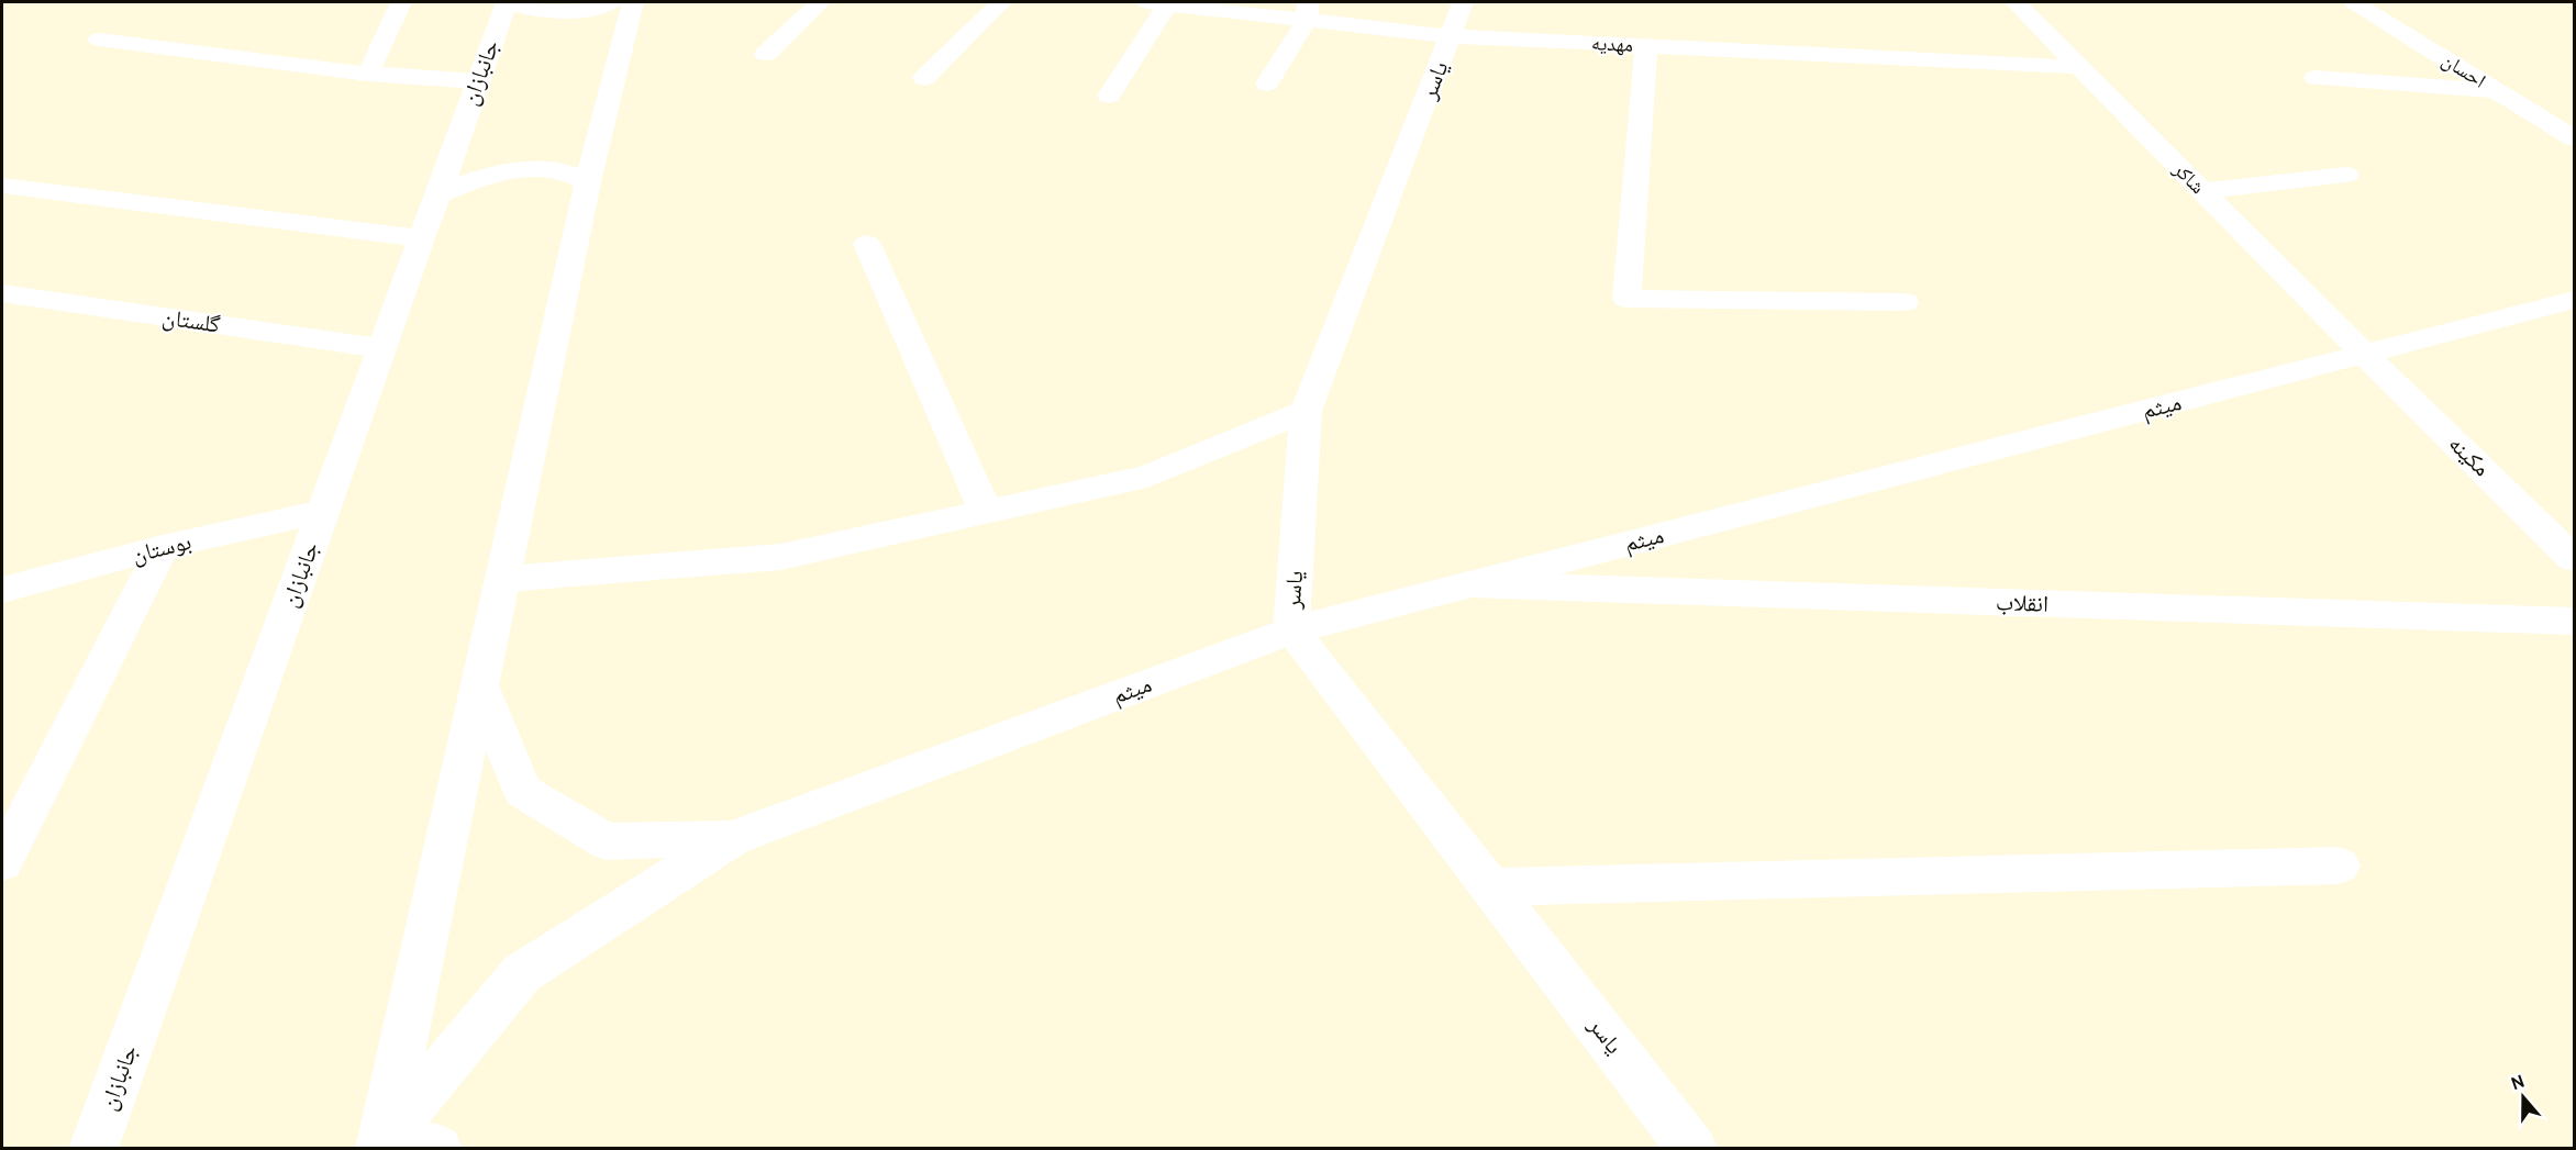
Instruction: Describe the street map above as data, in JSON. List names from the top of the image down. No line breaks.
{"streets":{"street":["مهدیه","احسان","جانبازان","یاسر","شاکر","گلستان","میثم","مکینه","بوستان","انقلاب"]},"crossings":[["مهدیه","یاسر"],["مهدیه","شاکر"],["جانبازان","گلستان"],["جانبازان","بوستان"],["یاسر","میثم"],["شاکر","میثم"],["شاکر","مکینه"],["میثم","مکینه"],["میثم","انقلاب"]],"north":"top"}
